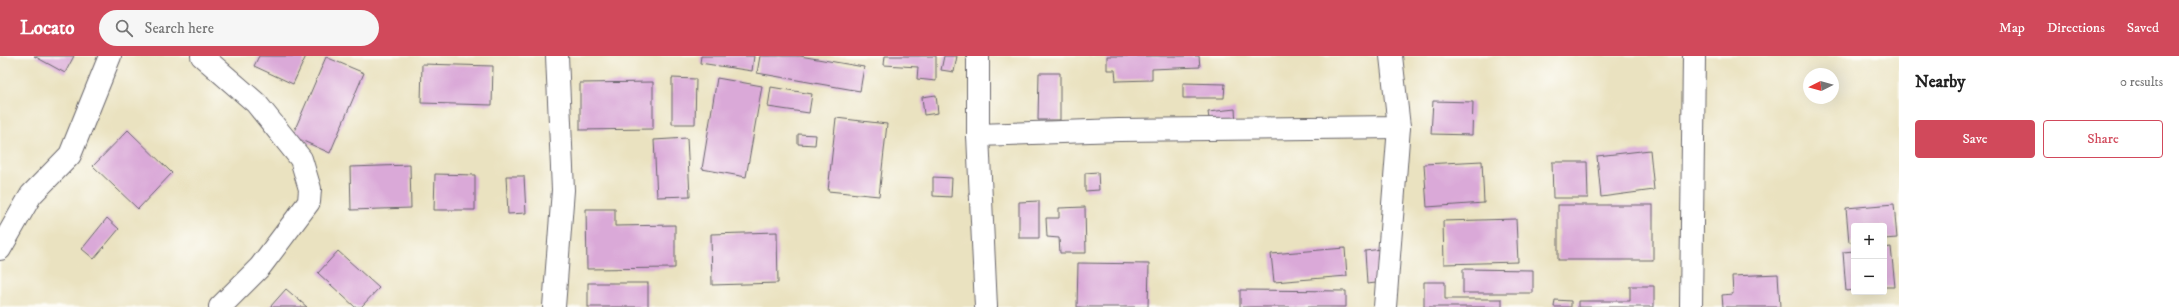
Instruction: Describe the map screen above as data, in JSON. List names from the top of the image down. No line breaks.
{"north":"left","page":{"header":"Locato","search":"Search here","nav":["Map","Directions","Saved"],"heading":["Nearby","0 results"],"buttons":["Save","Share"],"map_buttons":["+","−"]}}
